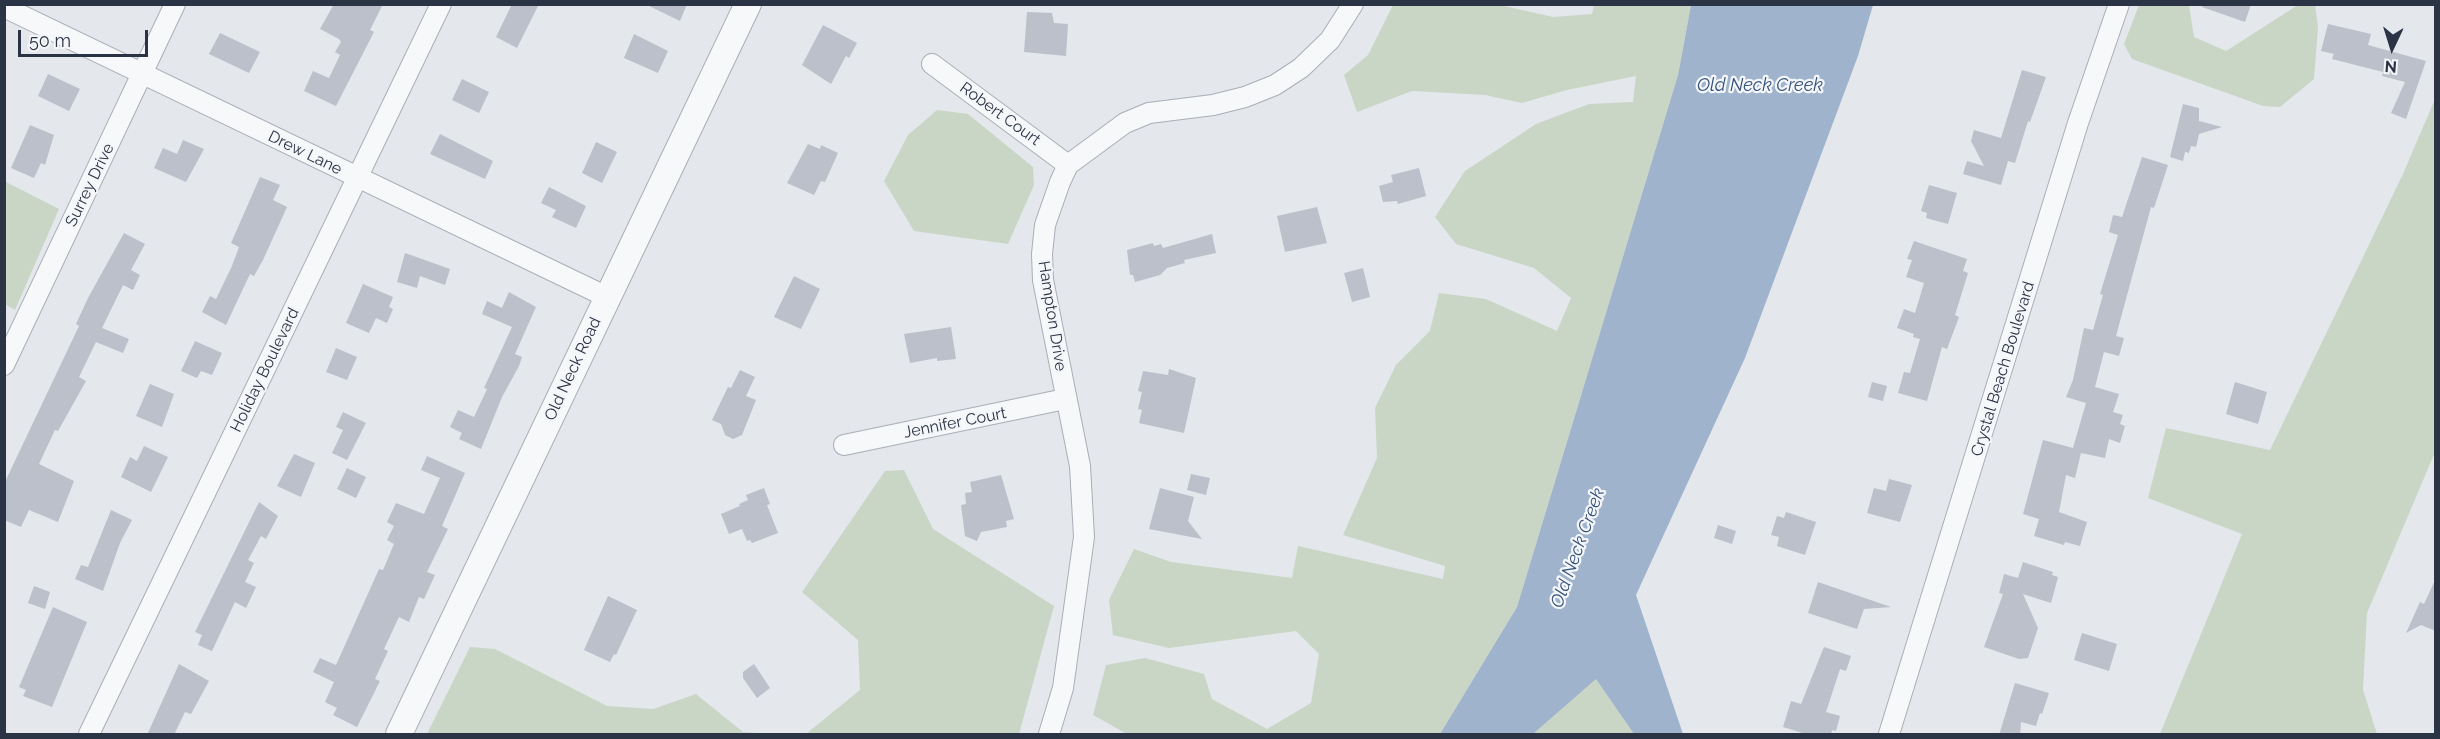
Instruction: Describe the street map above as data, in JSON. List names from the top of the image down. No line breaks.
{"streets":{"street":["Robert Court","Drew Lane","Surrey Drive","Hampton Drive","Old Neck Road","Crystal Beach Boulevard","Holiday Boulevard","Jennifer Court"]},"crossings":[["Robert Court","Hampton Drive"],["Drew Lane","Surrey Drive"],["Drew Lane","Old Neck Road"],["Drew Lane","Holiday Boulevard"],["Hampton Drive","Jennifer Court"]],"water":["Old Neck Creek"],"scale_bar":"50 m","north":"bottom"}
